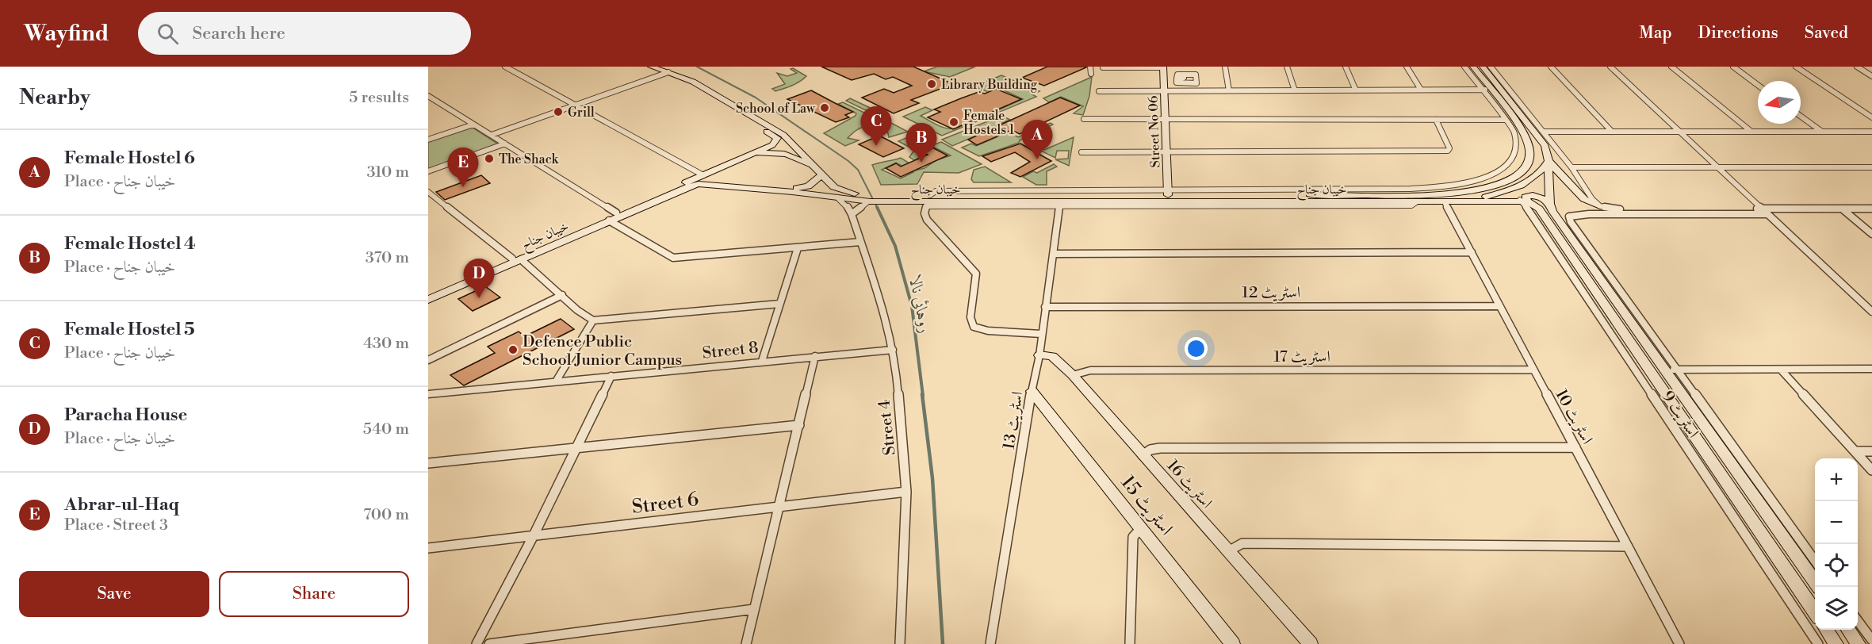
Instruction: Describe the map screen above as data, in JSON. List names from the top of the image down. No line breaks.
{"streets":{"main road":["Street No 06","خیبان جناح","اسٹریٹ 16","اسٹریٹ 15"],"street":["اسٹریٹ 12","Street 8","اسٹریٹ 17","اسٹریٹ 9","اسٹریٹ 10","اسٹریٹ 13","Street 4","Street 6"]},"crossings":[["Street No 06","خیبان جناح"],["خیبان جناح","اسٹریٹ 9"],["خیبان جناح","اسٹریٹ 10"],["خیبان جناح","اسٹریٹ 13"],["اسٹریٹ 12","اسٹریٹ 10"],["اسٹریٹ 12","اسٹریٹ 13"],["Street 8","Street 4"],["اسٹریٹ 17","اسٹریٹ 10"],["اسٹریٹ 17","اسٹریٹ 16"],["اسٹریٹ 13","اسٹریٹ 16"],["اسٹریٹ 13","اسٹریٹ 15"],["Street 4","Street 6"]],"water":["روہائی نالا"],"places":["Library Building","School of Law","Grill","Female Hostels 1","The Shack","Defence Public School Junior Campus"],"north":"left","page":{"header":"Wayfind","search":"Search here","nav":["Map","Directions","Saved"],"heading":["Nearby","5 results"],"pins":["C","A","B","E","D"],"list":[{"mark":"A","name":"Female Hostel 6","note":"Place · خیبان جناح","value":"310 m"},{"mark":"B","name":"Female Hostel 4","note":"Place · خیبان جناح","value":"370 m"},{"mark":"C","name":"Female Hostel 5","note":"Place · خیبان جناح","value":"430 m"},{"mark":"D","name":"Paracha House","note":"Place · خیبان جناح","value":"540 m"},{"mark":"E","name":"Abrar-ul-Haq","note":"Place · Street 3","value":"700 m"}],"map_buttons":["+","−"],"buttons":["Save","Share"]}}
